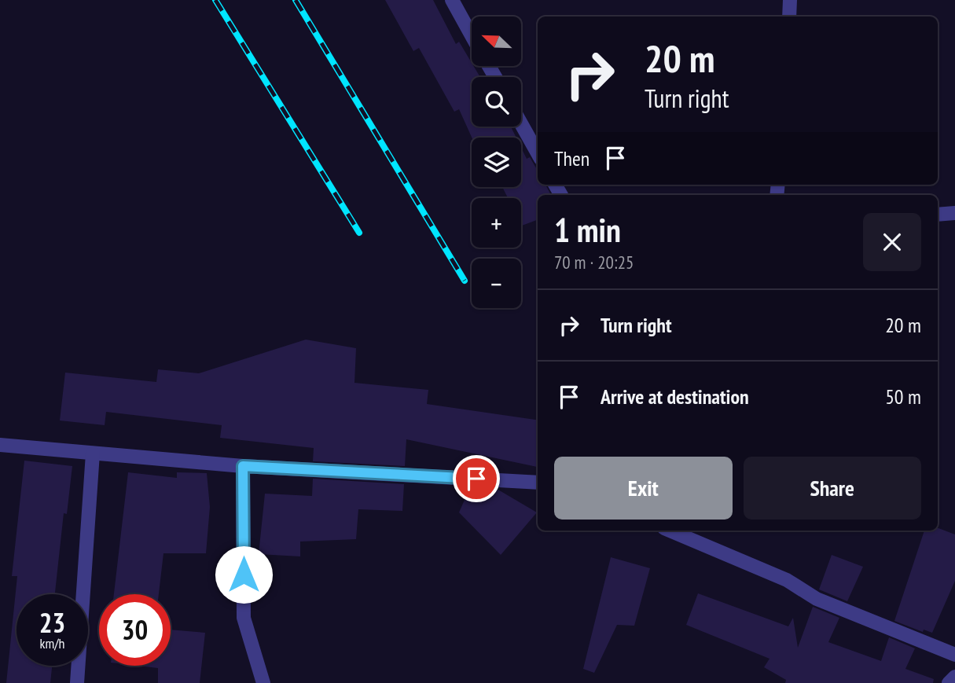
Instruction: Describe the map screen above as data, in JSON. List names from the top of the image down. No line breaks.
{"north":"top left","page":{"map_buttons":["+","−"],"turn":["20 m","Turn right"],"then":"Then","heading":["1 min","70 m · 20:25"],"list":[{"name":"Turn right","value":"20 m"},{"name":"Arrive at destination","value":"50 m"}],"buttons":["Exit","Share"],"speed":"23 km/h","limit":"30"}}
